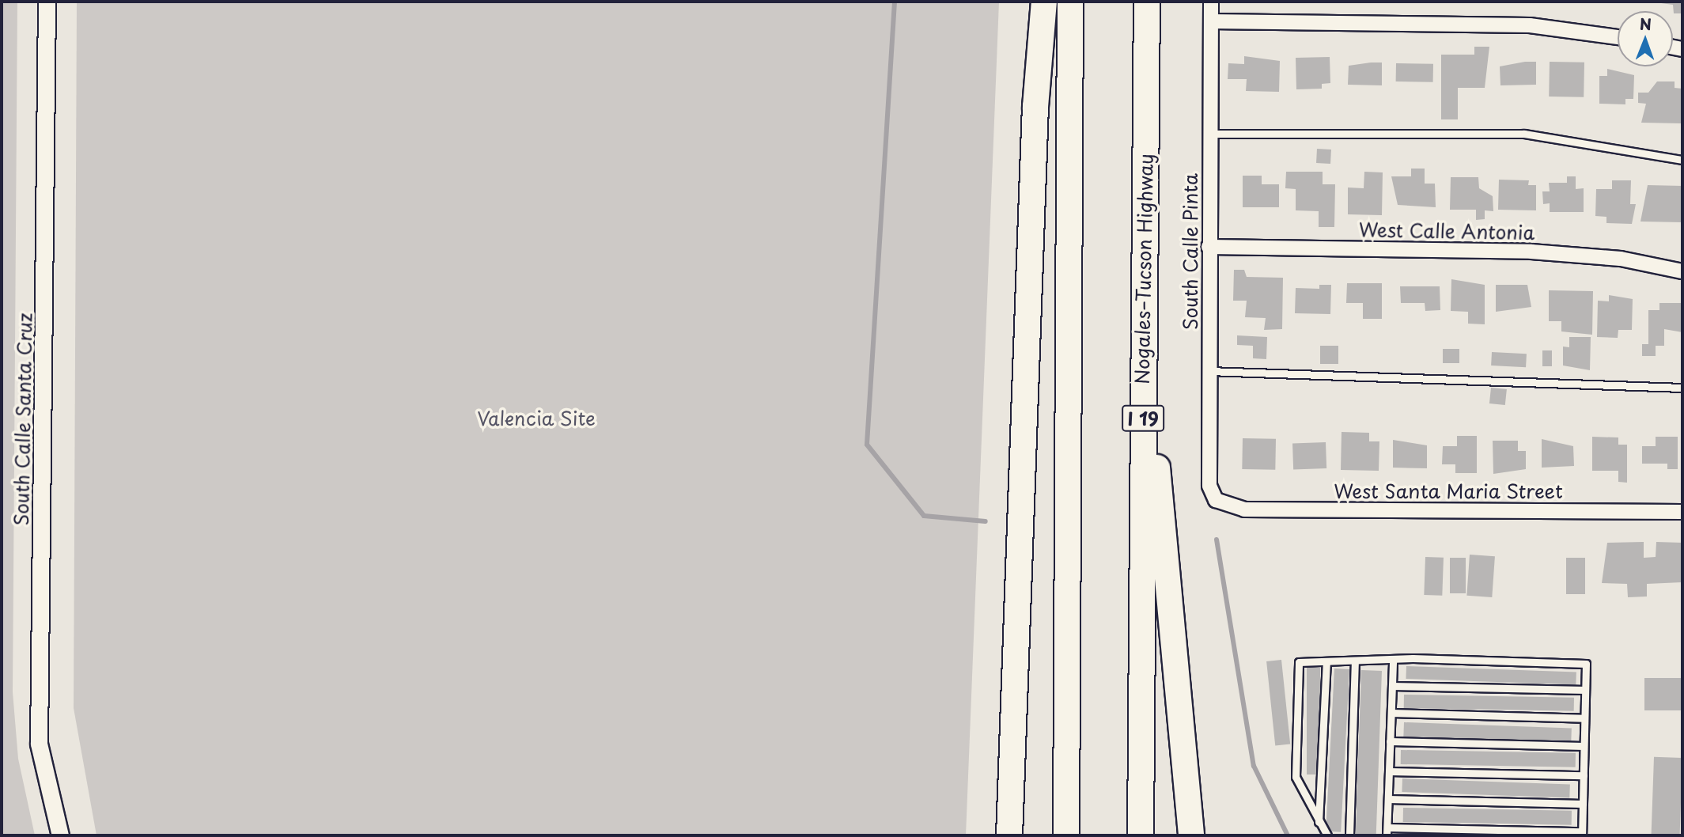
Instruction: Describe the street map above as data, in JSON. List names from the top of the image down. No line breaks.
{"streets":{"highway":["Nogales–Tucson Highway","I 19"],"street":["West Calle Antonia","South Calle Pinta","South Calle Santa Cruz","West Santa Maria Street"]},"crossings":[["West Calle Antonia","South Calle Pinta"],["South Calle Pinta","West Santa Maria Street"]],"parks":["Valencia Site"],"north":"top"}
